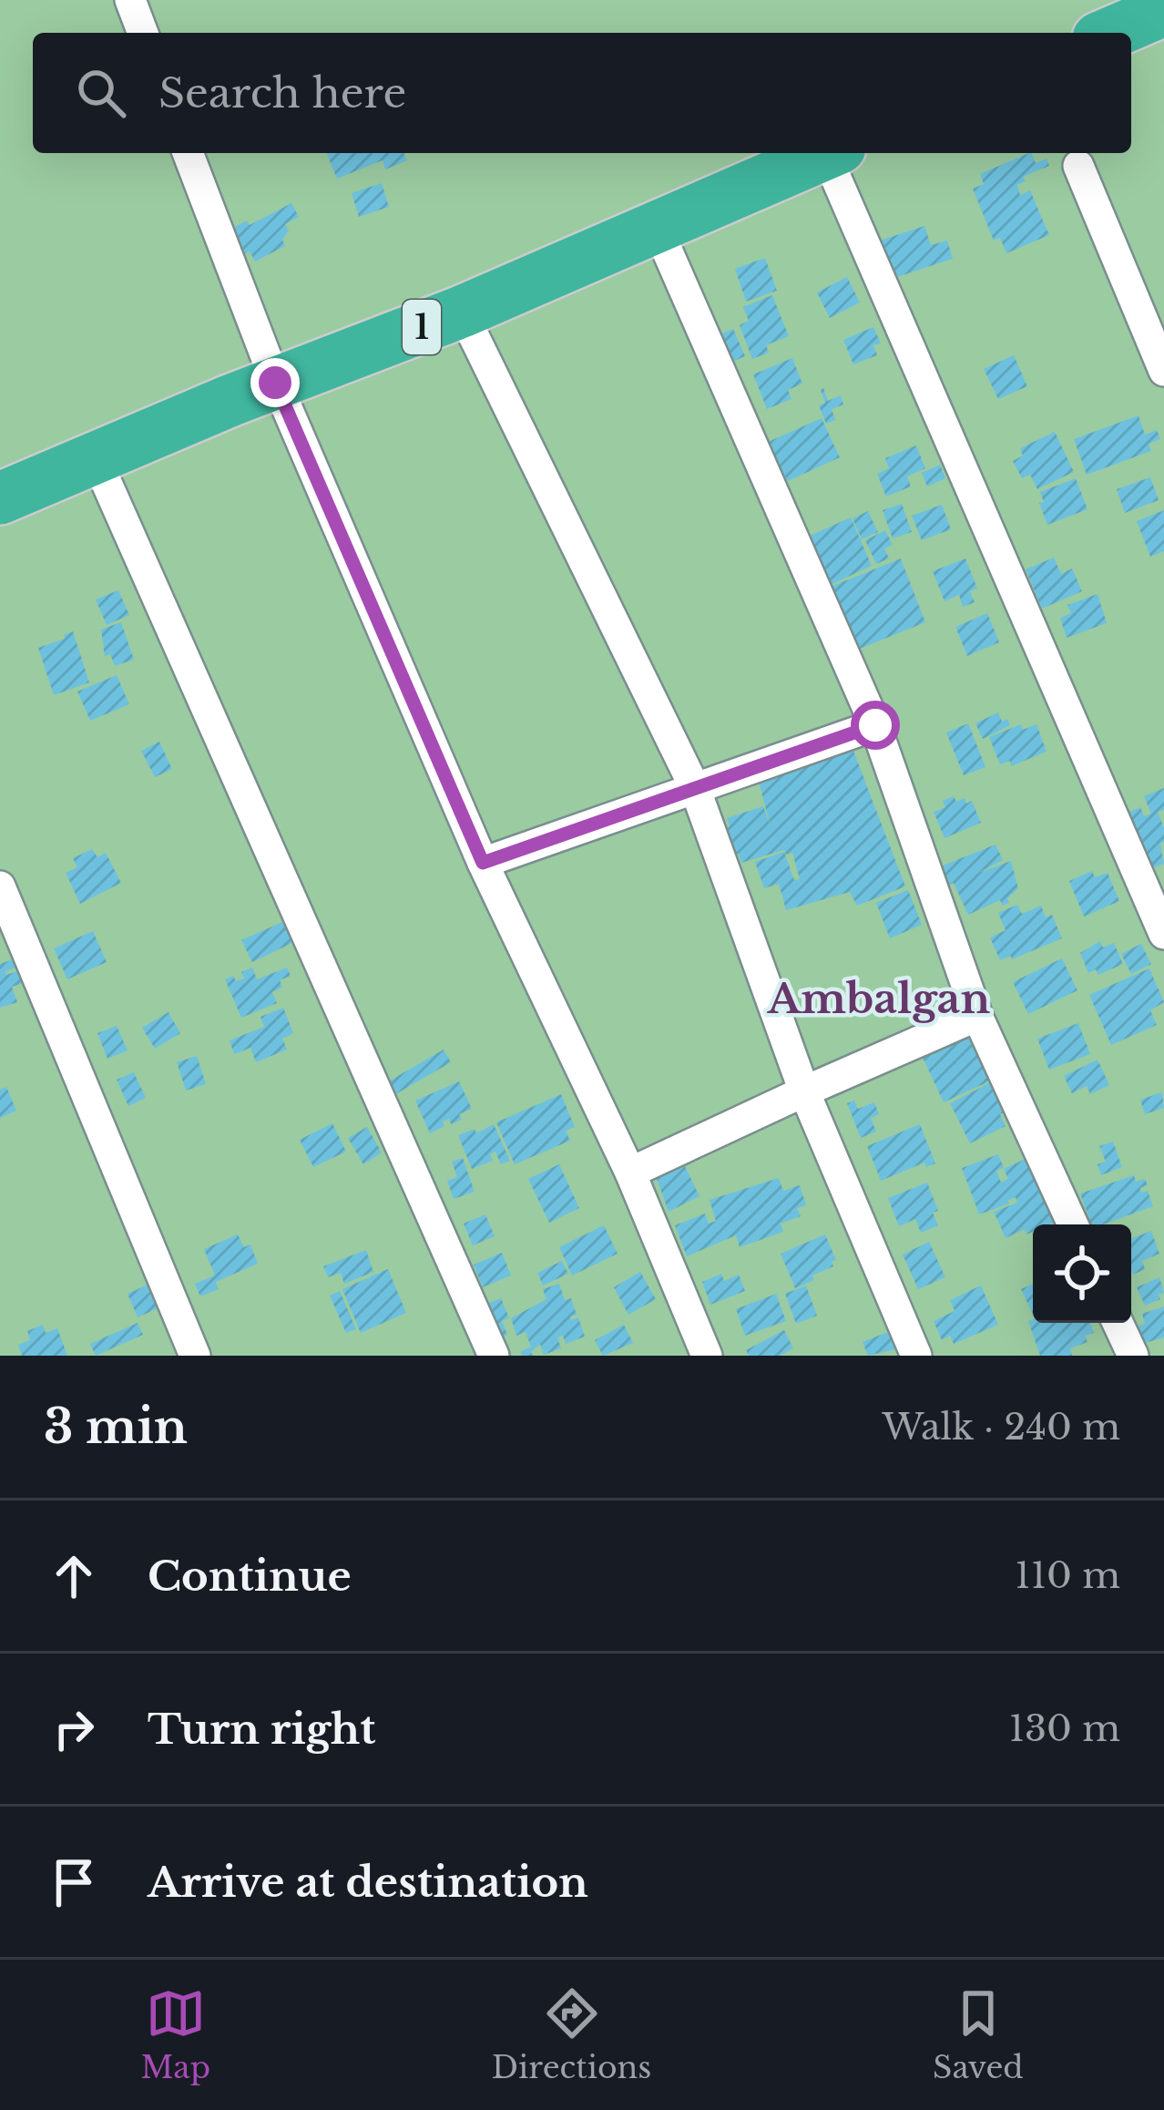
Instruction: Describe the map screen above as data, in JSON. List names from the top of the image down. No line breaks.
{"streets":{"highway":["1"]},"districts":["Ambalgan"],"page":{"search":"Search here","heading":["3 min","Walk · 240 m"],"list":[["Continue","110 m"],["Turn right","130 m"],"Arrive at destination"],"nav":["Map","Directions","Saved"]}}
